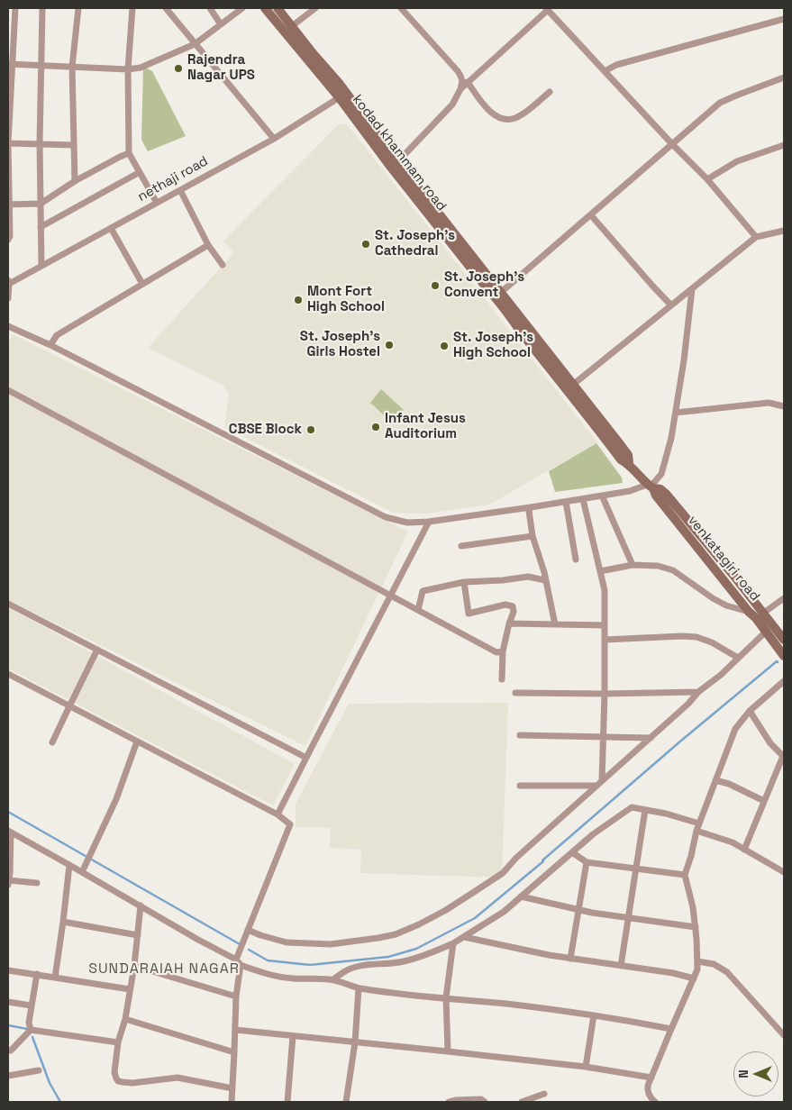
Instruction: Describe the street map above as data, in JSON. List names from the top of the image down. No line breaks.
{"streets":{"main road":["kodad khammam road","venkatagiri road"],"street":["nethaji road"]},"crossings":[["kodad khammam road","nethaji road"],["kodad khammam road","venkatagiri road"]],"districts":["SUNDARAIAH NAGAR"],"places":["Rajendra Nagar UPS","St. Joseph's Cathedral","St. Joseph's Convent","Mont Fort High School","St. Joseph's Girls Hostel","St. Joseph's High School","Infant Jesus Auditorium","CBSE Block"],"north":"left"}
